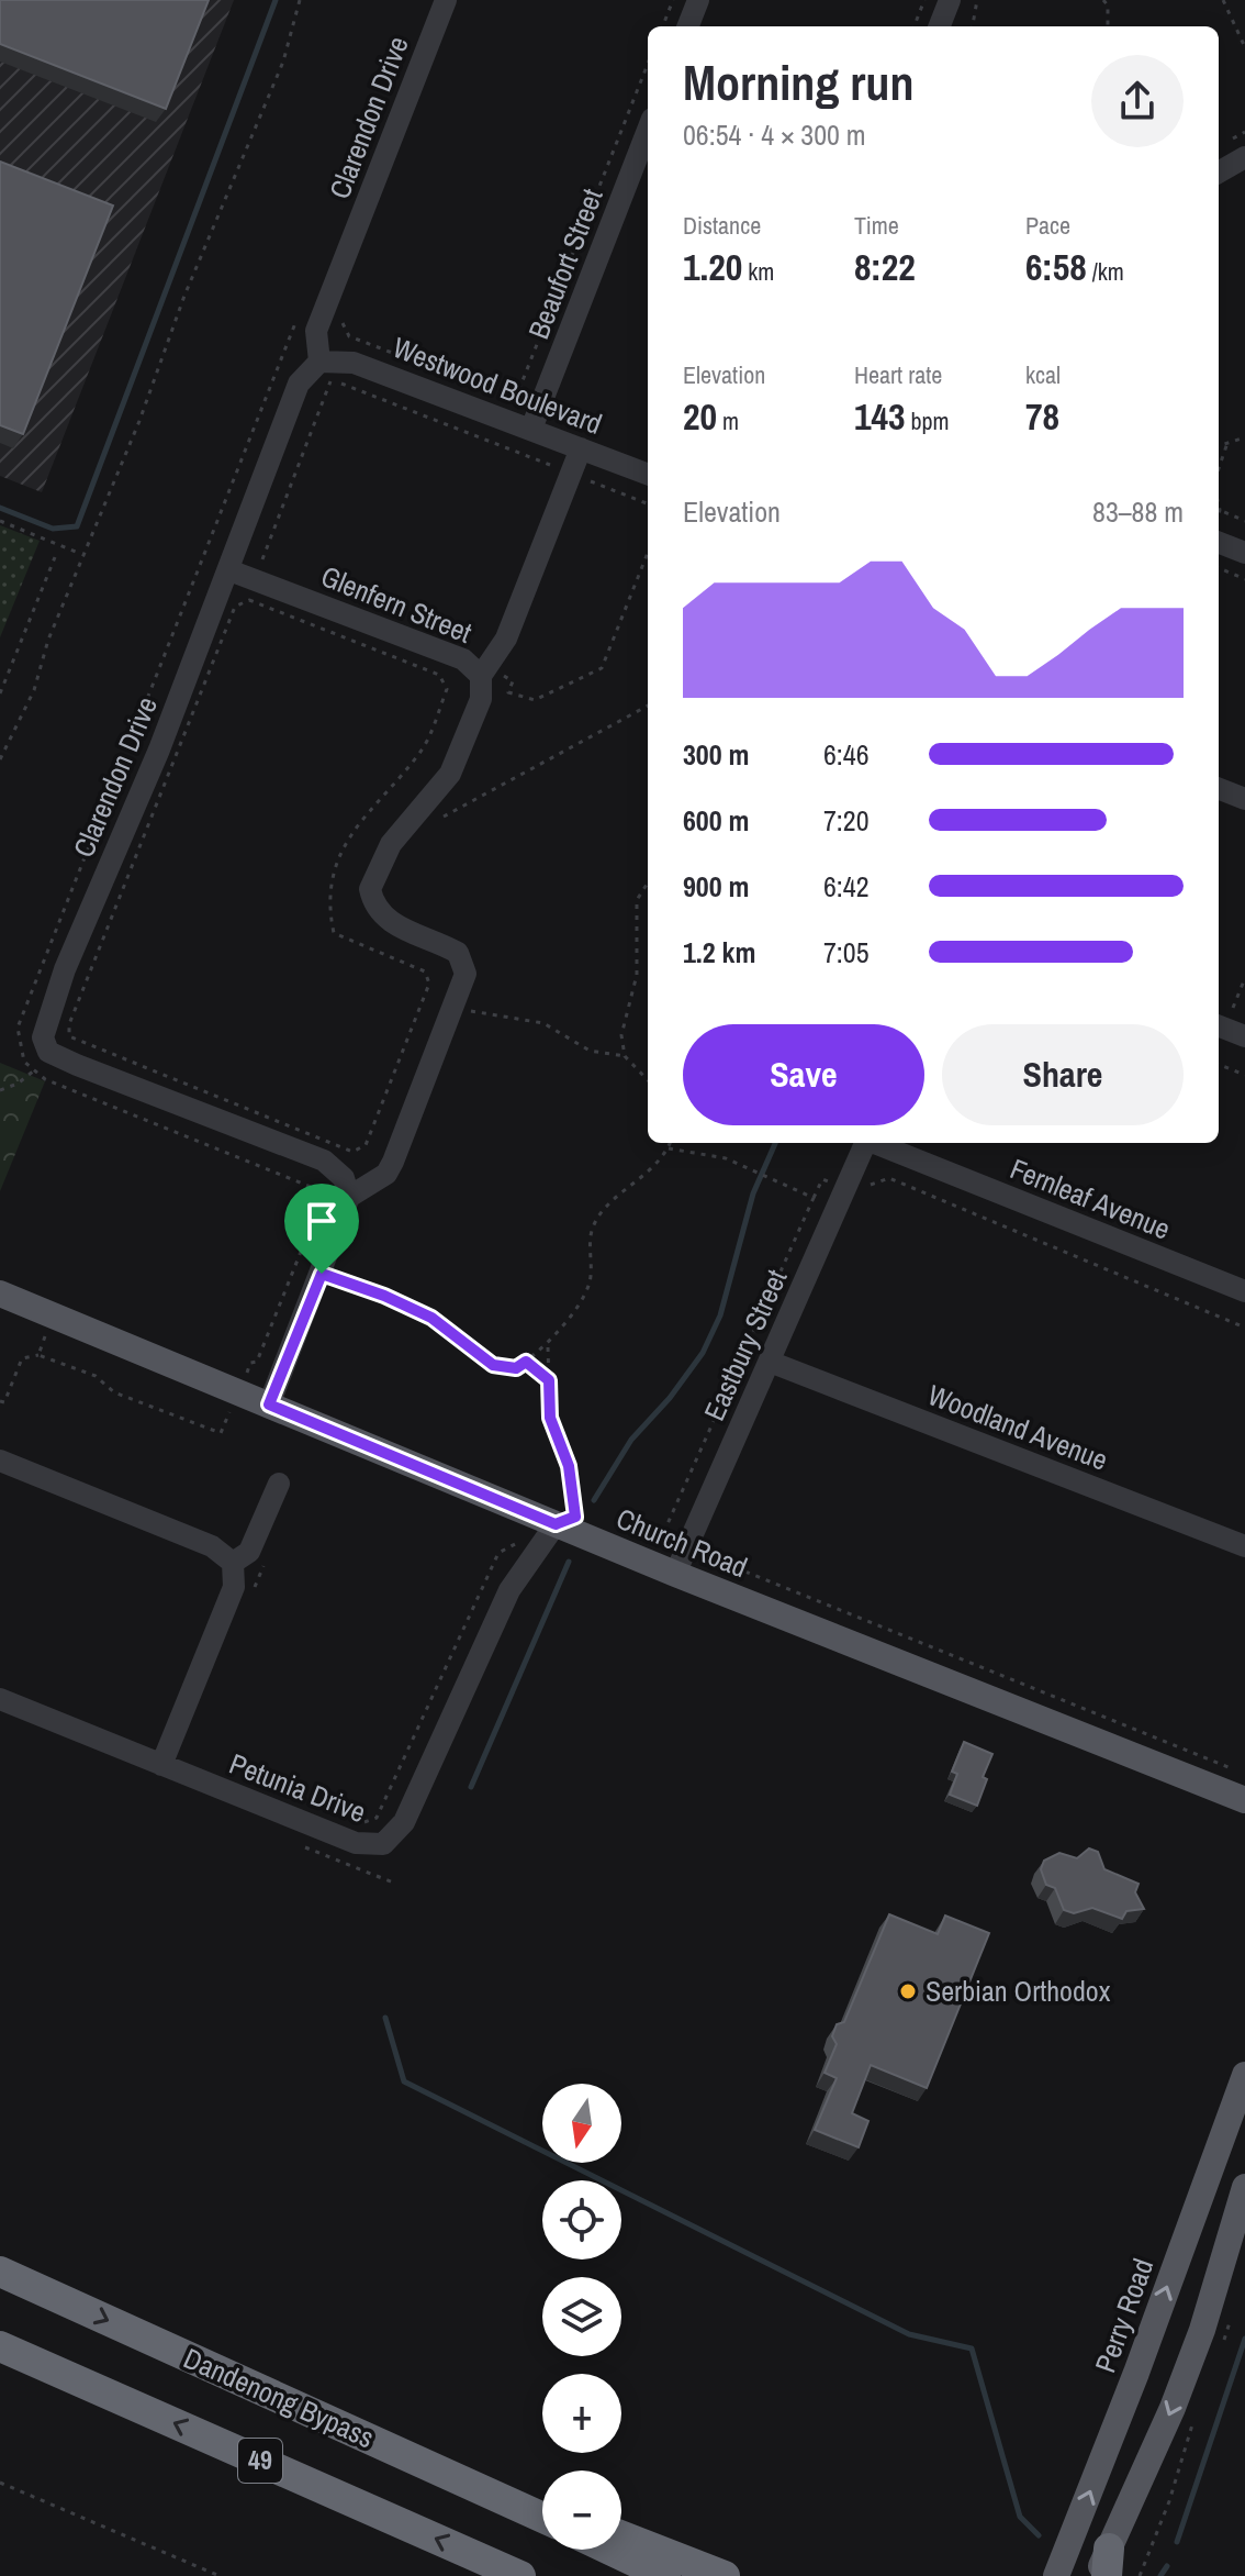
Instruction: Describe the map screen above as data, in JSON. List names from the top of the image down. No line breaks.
{"streets":{"highway":["Dandenong Bypass","49"],"main road":["Church Road","Perry Road"],"street":["Clarendon Drive","Beaufort Street","Westwood Boulevard","Glenfern Street","Fernleaf Avenue","Eastbury Street","Woodland Avenue","Petunia Drive"]},"crossings":[["Clarendon Drive","Westwood Boulevard"],["Clarendon Drive","Glenfern Street"],["Beaufort Street","Westwood Boulevard"],["Eastbury Street","Woodland Avenue"],["Eastbury Street","Church Road"],["Church Road","Petunia Drive"]],"places":["Serbian Orthodox"],"north":"bottom","page":{"heading":["Morning run","06:54 · 4 × 300 m"],"stats":[["Distance","1.20 km"],["Time","8:22"],["Pace","6:58 /km"],["Elevation","20 m"],["Heart rate","143 bpm"],["kcal","78"]],"chart":["Elevation","83–88 m"],"list":[{"name":"300 m","note":"6:46"},{"name":"600 m","note":"7:20"},{"name":"900 m","note":"6:42"},{"name":"1.2 km","note":"7:05"}],"buttons":["Save","Share"],"map_buttons":["+","−"]}}
